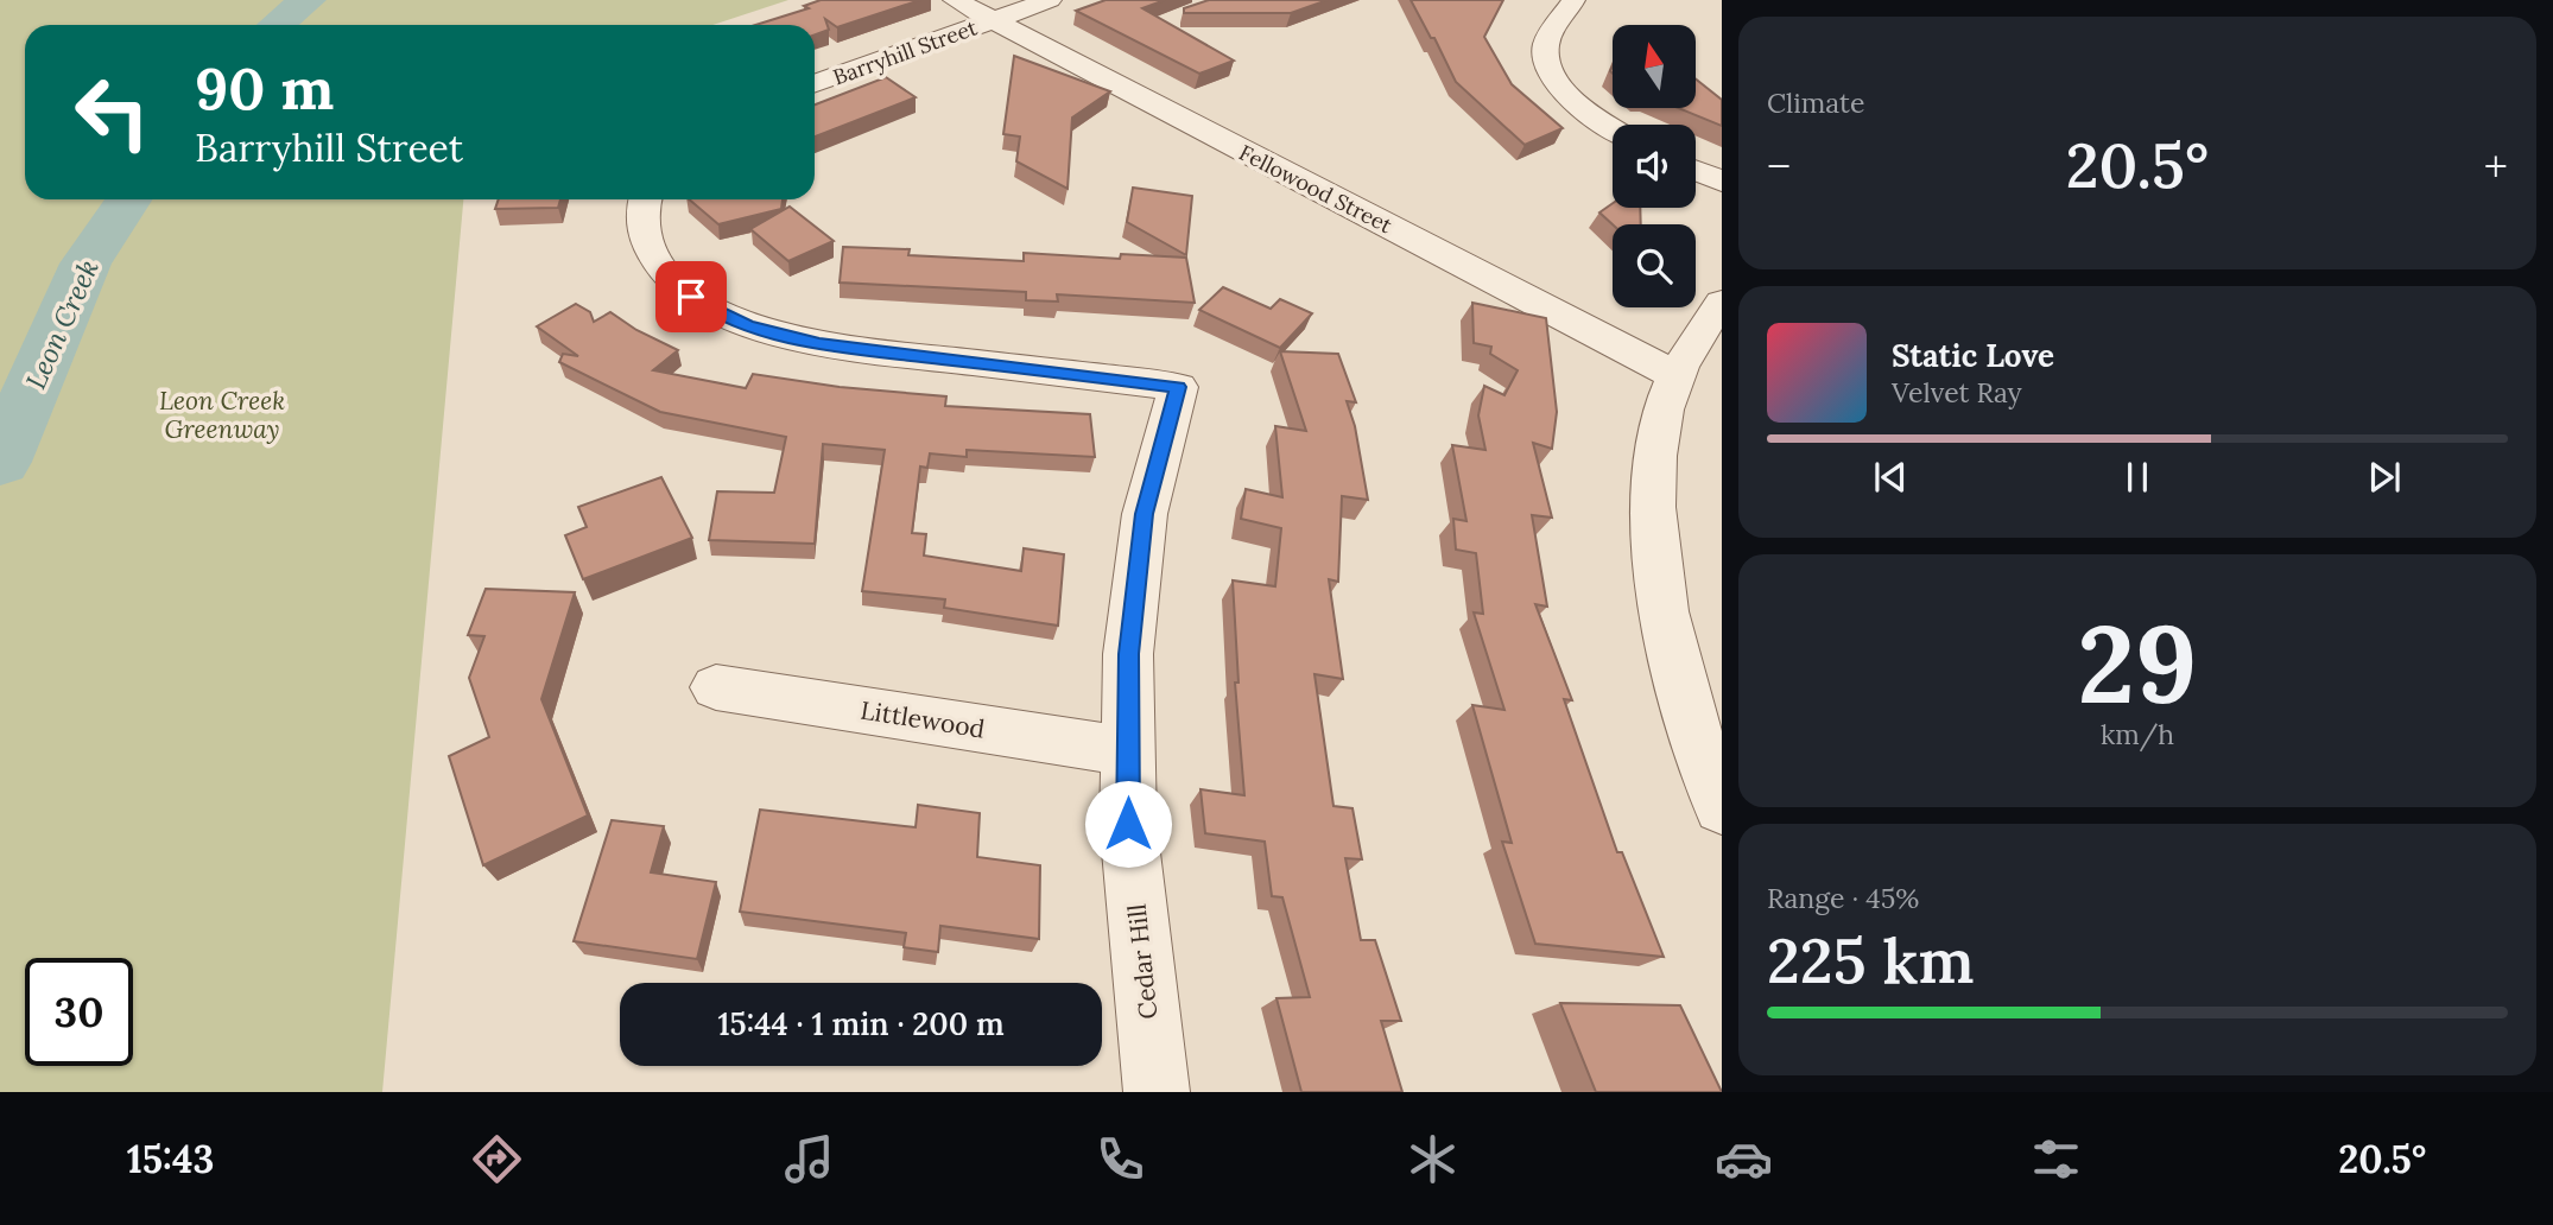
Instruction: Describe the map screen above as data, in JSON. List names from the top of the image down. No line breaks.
{"streets":{"street":["Barryhill Street","Fellowood Street","Littlewood","Cedar Hill"]},"crossings":[["Barryhill Street","Fellowood Street"],["Littlewood","Cedar Hill"]],"water":["Leon Creek"],"parks":["Leon Creek Greenway"],"north":"top","page":{"tile":["Climate",["29","km/h"],["Range · 45%","225 km"]],"turn":["90 m","Barryhill Street"],"heat":["−","20.5°","+"],"song":["Static Love","Velvet Ray"],"limit":"30","trip":"15:44 · 1 min · 200 m","tabs":["15:43","20.5°"]}}
